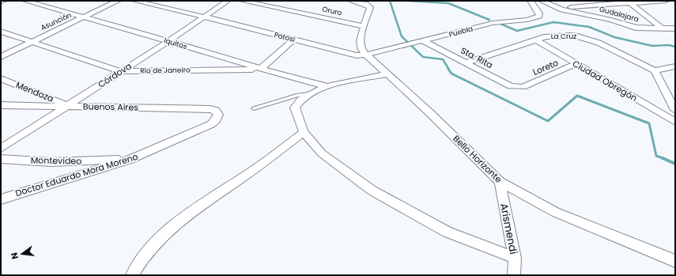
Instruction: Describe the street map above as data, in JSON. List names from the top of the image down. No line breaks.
{"streets":{"street":["Oruro","Gudalajara","Asunción","Puebla","La Cruz","Potosí","Iquitos","Sta. Rita","Loreto","Río de Janeiro","Córdova","Ciudad Obregón","Mendoza","Buenos Aires","Bello Horizonte","Montevideo","Doctor Eduardo Mora Moreno","Arismendi"]},"crossings":[["Oruro","Bello Horizonte"],["Asunción","Iquitos"],["Asunción","Río de Janeiro"],["Puebla","Potosí"],["Puebla","Sta. Rita"],["Puebla","Bello Horizonte"],["La Cruz","Sta. Rita"],["La Cruz","Ciudad Obregón"],["Potosí","Córdova"],["Potosí","Bello Horizonte"],["Iquitos","Río de Janeiro"],["Iquitos","Córdova"],["Sta. Rita","Loreto"],["Loreto","Ciudad Obregón"],["Río de Janeiro","Córdova"],["Córdova","Mendoza"],["Córdova","Buenos Aires"],["Mendoza","Buenos Aires"],["Buenos Aires","Doctor Eduardo Mora Moreno"],["Bello Horizonte","Arismendi"],["Montevideo","Doctor Eduardo Mora Moreno"]],"north":"left"}
